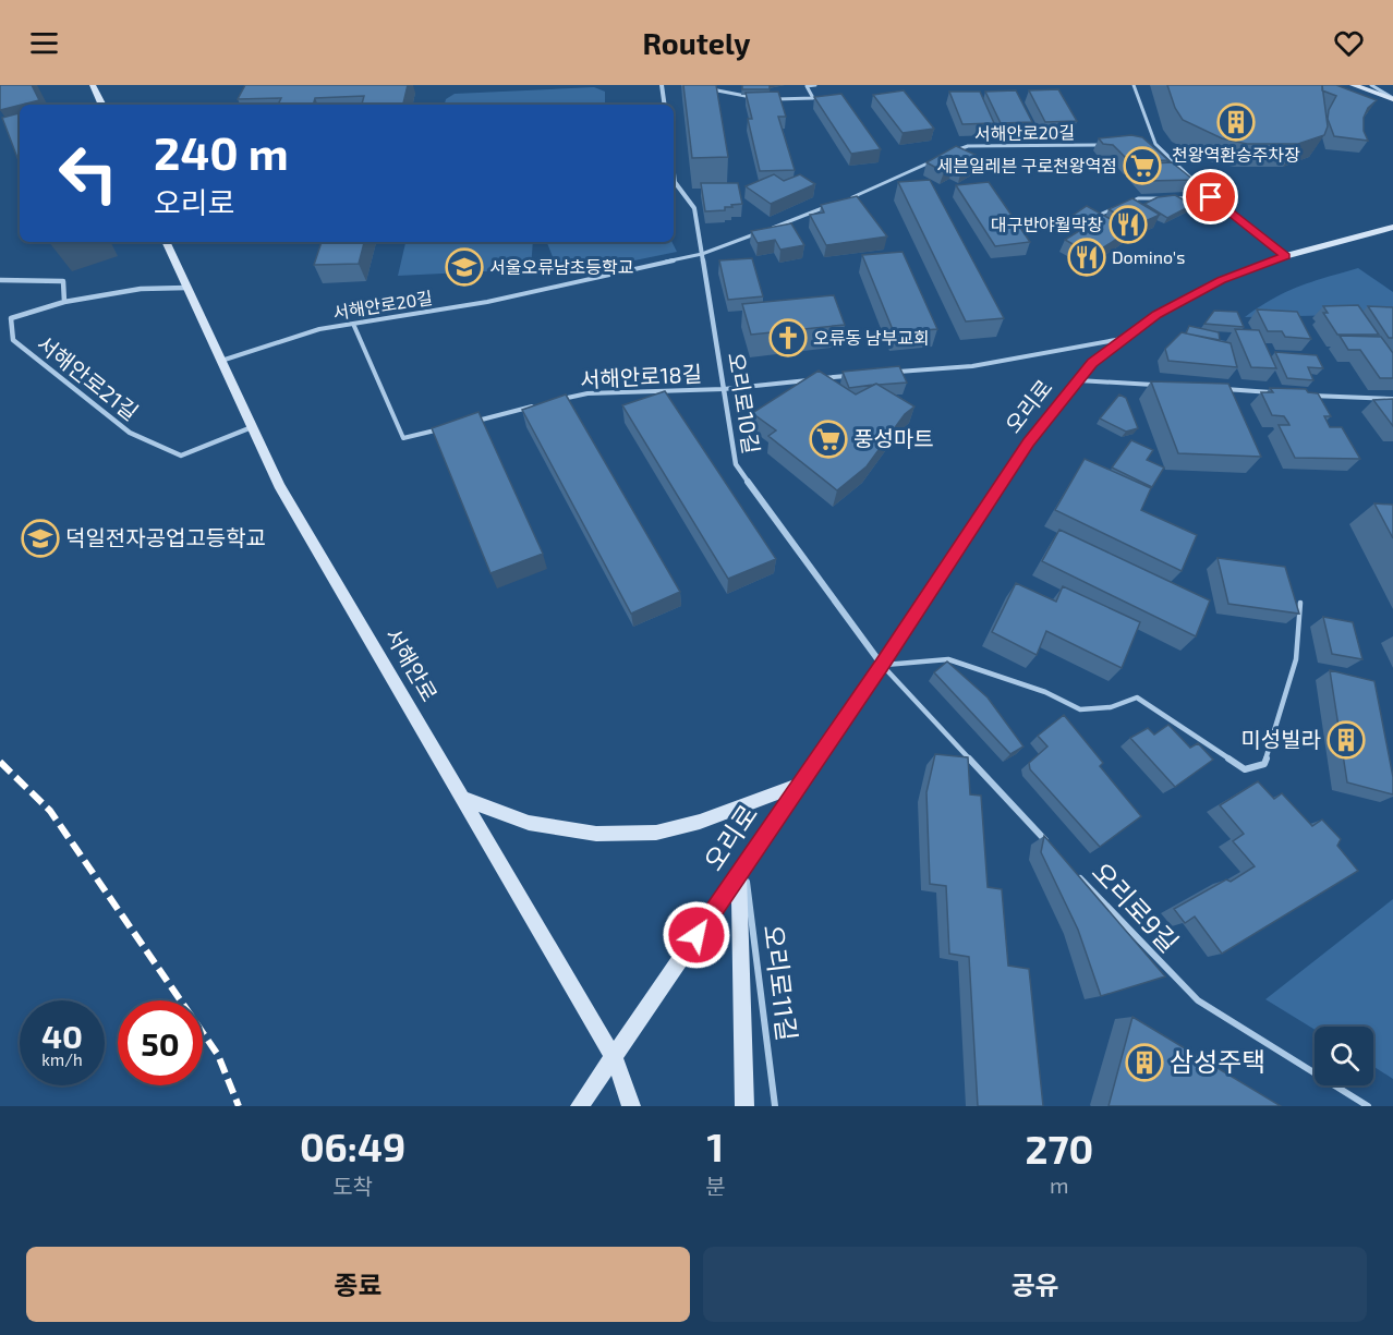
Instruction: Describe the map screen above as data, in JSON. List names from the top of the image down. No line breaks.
{"streets":{"main road":["오리로","서해안로"],"street":["서해안로21길","오리로10길"],"lane":["서해안로20길","서해안로18길","오리로9길","오리로11길"]},"crossings":[["서해안로20길","오리로10길"],["서해안로20길","서해안로"],["서해안로18길","오리로10길"],["서해안로21길","서해안로"],["오리로10길","오리로"],["오리로","서해안로"],["오리로","오리로11길"]],"places":{"building":["천왕역환승주차장","미성빌라","삼성주택"],"supermarket":["세븐일레븐 구로천왕역점","풍성마트"],"restaurant":["대구반야월막창","Domino's"],"school or university":["서울오류남초등학교","덕일전자공업고등학교"],"church":["오류동 남부교회"]},"page":{"header":"Routely","turn":["240 m","오리로"],"speed":"40 km/h","limit":"50","eta":["06:49","도착","1","분","270","m"],"buttons":["종료","공유"]}}
